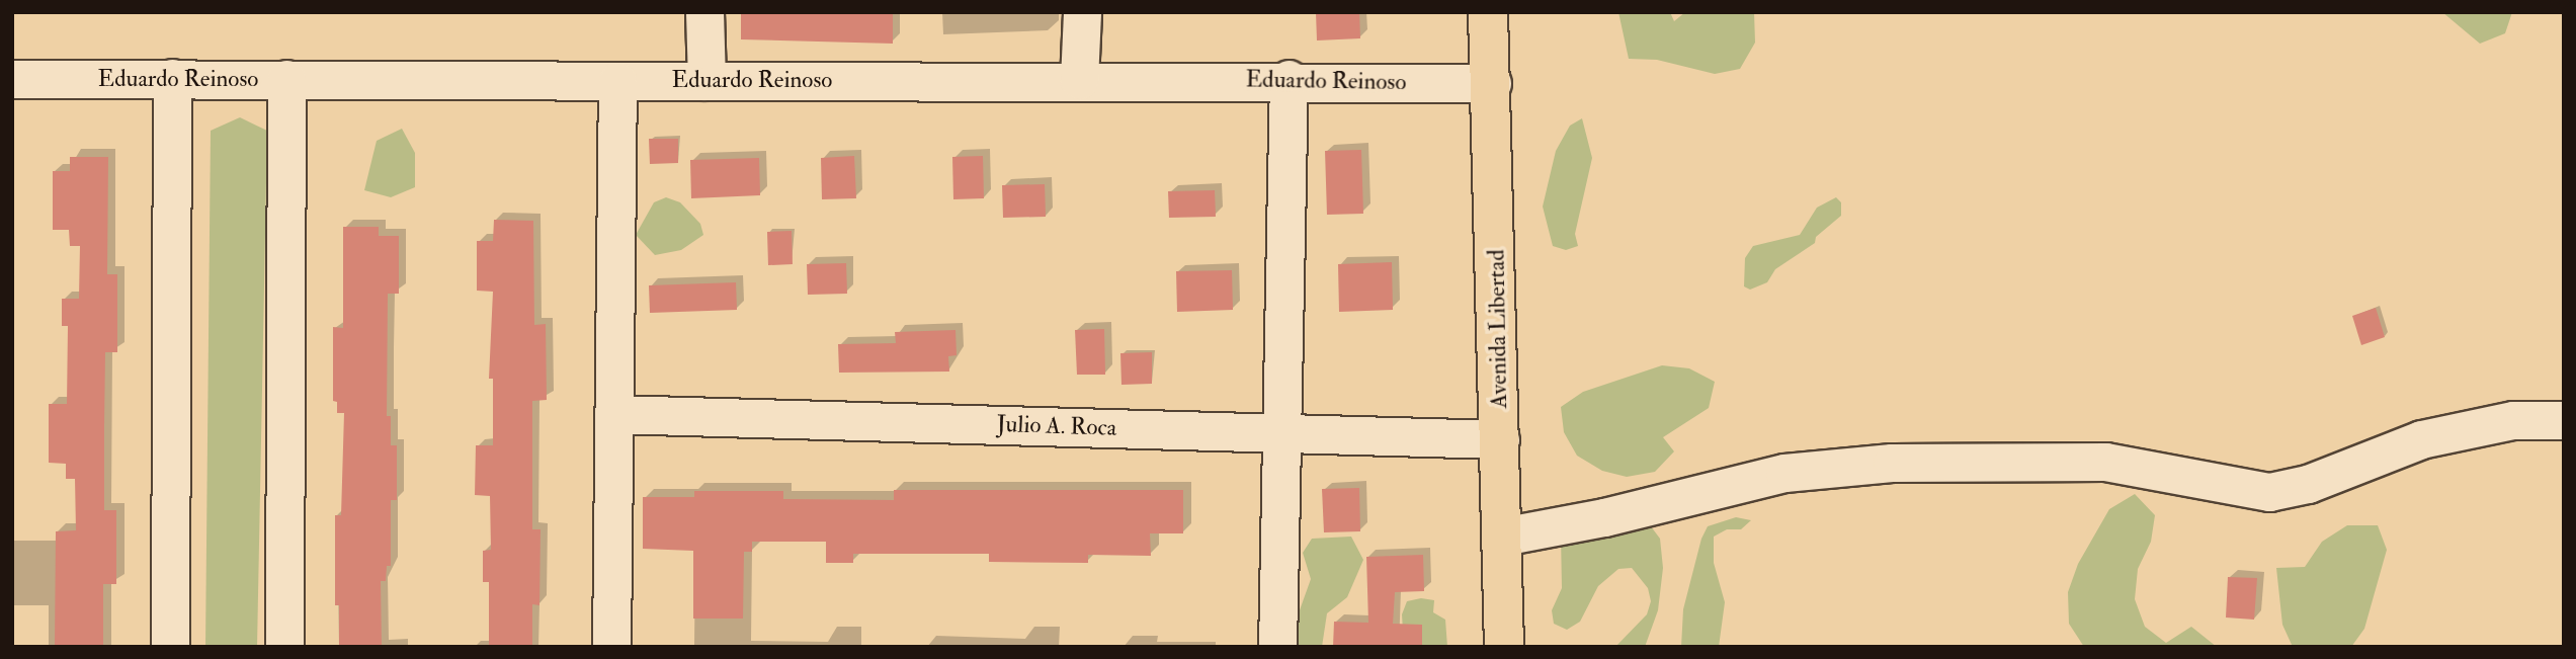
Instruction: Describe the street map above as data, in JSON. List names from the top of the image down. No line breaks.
{"streets":{"main road":["Avenida Libertad"],"street":["Eduardo Reinoso","Julio A. Roca"]},"crossings":[["Eduardo Reinoso","Avenida Libertad"],["Avenida Libertad","Julio A. Roca"]]}
